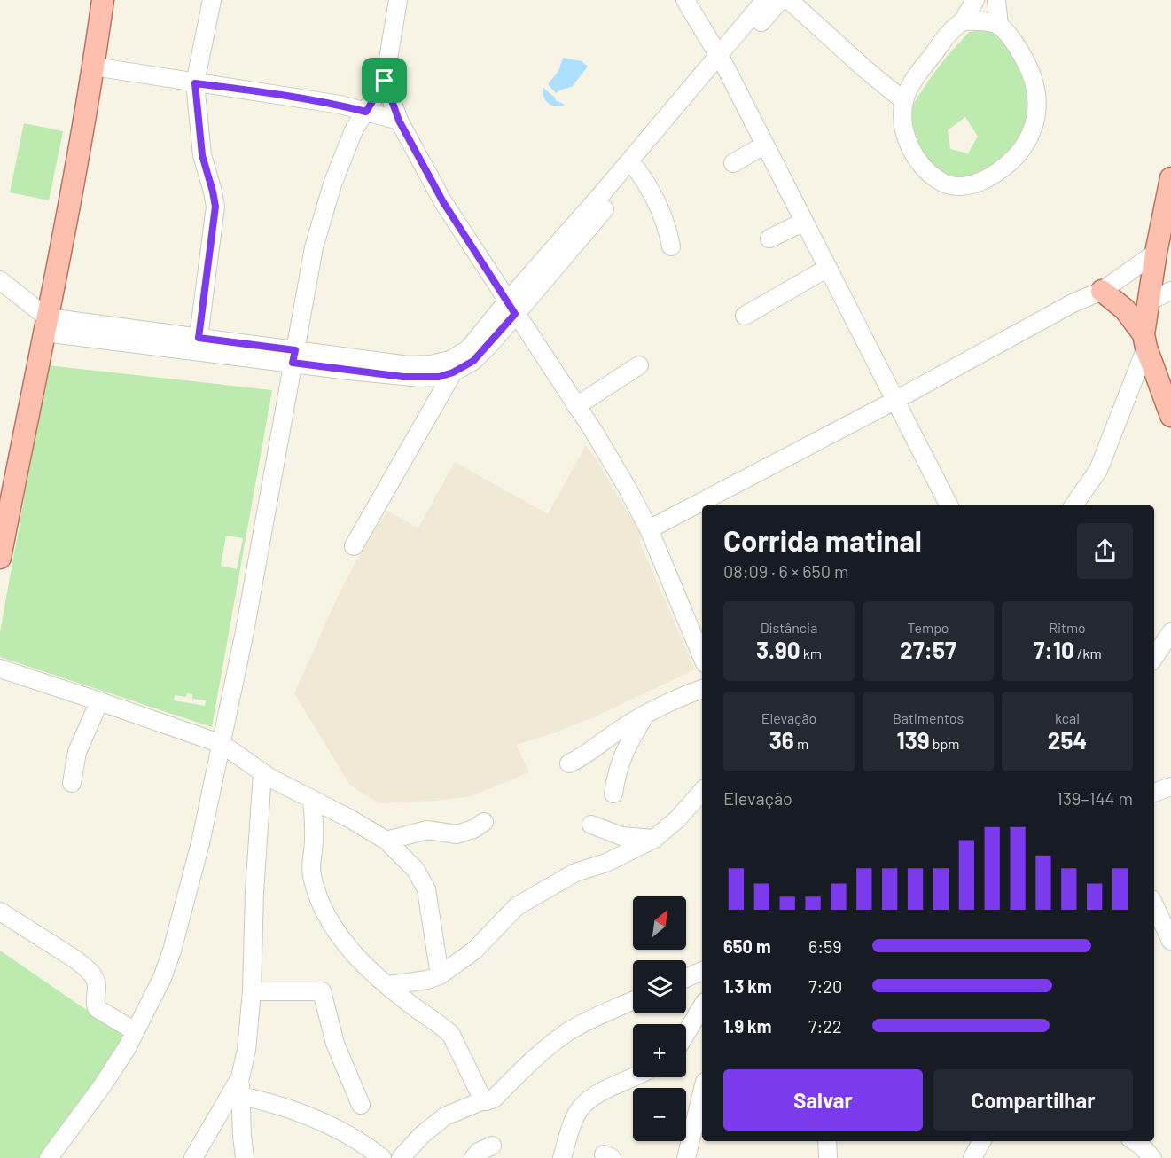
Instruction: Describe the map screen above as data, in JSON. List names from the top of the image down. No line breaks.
{"north":"top right","page":{"heading":["Corrida matinal","08:09 · 6 × 650 m"],"stats":[["Distância","3.90 km"],["Tempo","27:57"],["Ritmo","7:10 /km"],["Elevação","36 m"],["Batimentos","139 bpm"],["kcal","254"]],"chart":["Elevação","139–144 m"],"map_buttons":["+","−"],"list":[{"name":"650 m","note":"6:59"},{"name":"1.3 km","note":"7:20"},{"name":"1.9 km","note":"7:22"}],"buttons":["Salvar","Compartilhar"]}}
